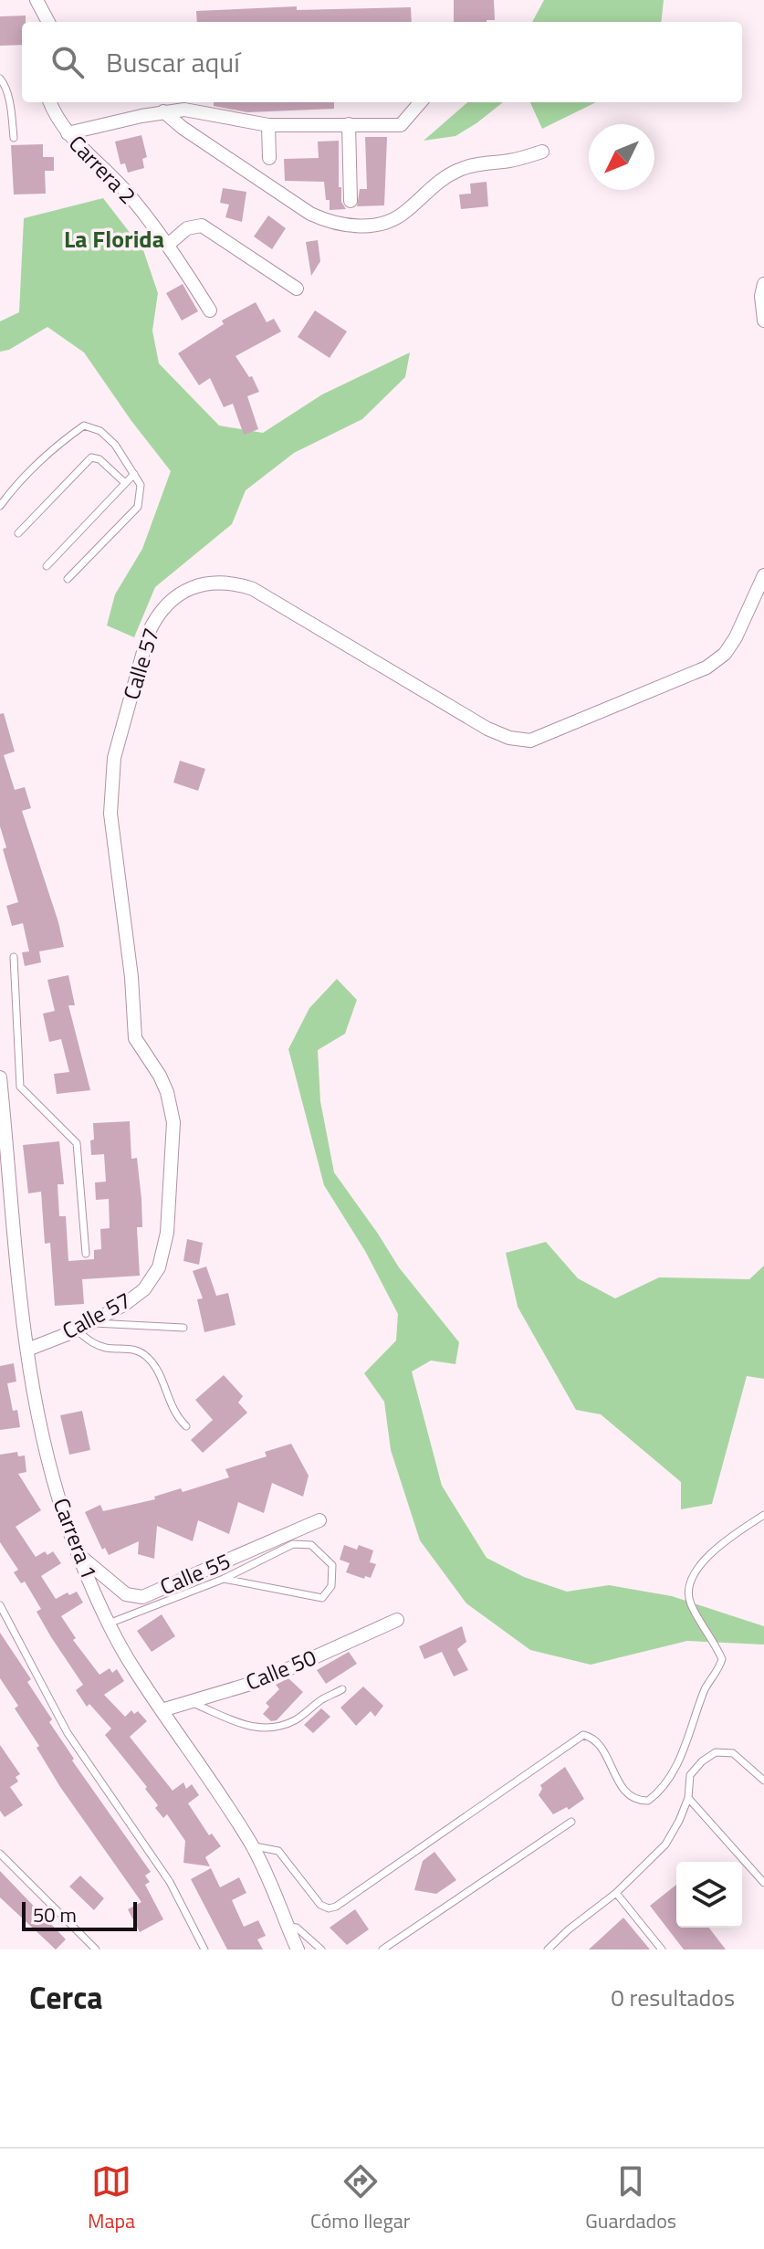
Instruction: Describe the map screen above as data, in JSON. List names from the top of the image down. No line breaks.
{"streets":{"street":["Carrera 2","Calle 57","Carrera 1","Calle 55","Calle 50"]},"crossings":[["Calle 57","Carrera 1"],["Carrera 1","Calle 55"],["Carrera 1","Calle 50"]],"districts":["La Florida"],"scale_bar":"50 m","north":"bottom left","page":{"search":"Buscar aquí","scale":"50 m","heading":["Cerca","0 resultados"],"nav":["Mapa","Cómo llegar","Guardados"]}}
